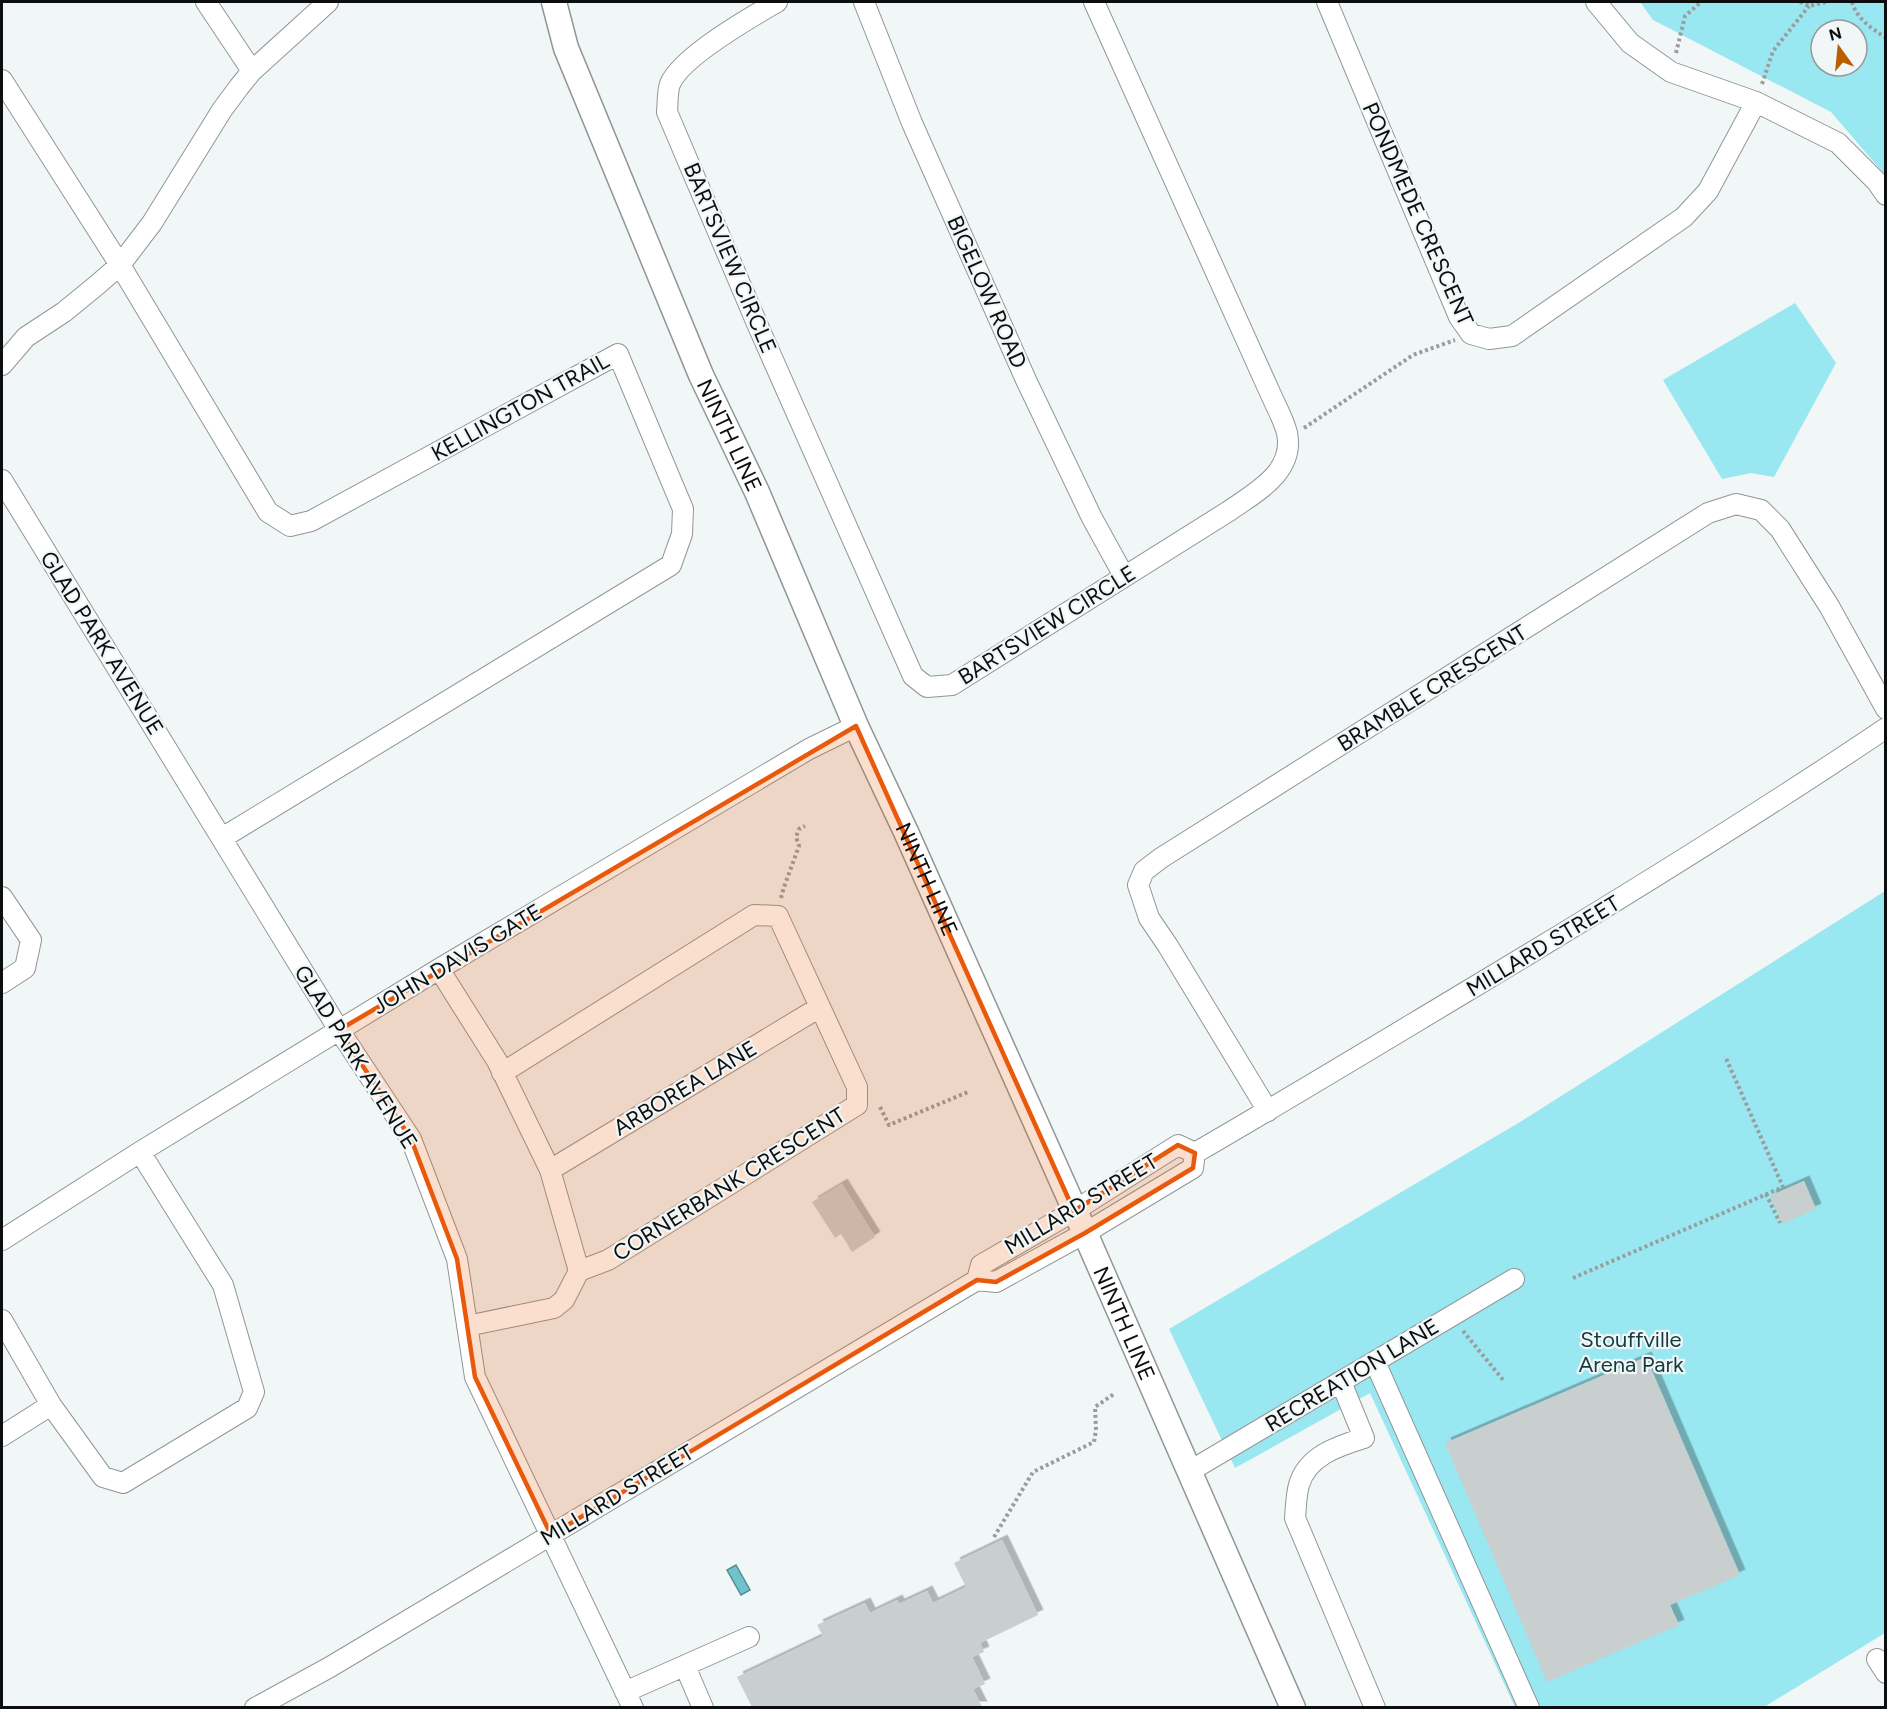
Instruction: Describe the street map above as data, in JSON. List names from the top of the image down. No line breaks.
{"streets":{"main road":["NINTH LINE"],"street":["PONDMEDE CRESCENT","BARTSVIEW CIRCLE","BIGELOW ROAD","KELLINGTON TRAIL","GLAD PARK AVENUE","BRAMBLE CRESCENT","MILLARD STREET","JOHN DAVIS GATE","ARBOREA LANE","CORNERBANK CRESCENT","RECREATION LANE"]},"crossings":[["BARTSVIEW CIRCLE","BIGELOW ROAD"],["KELLINGTON TRAIL","GLAD PARK AVENUE"],["NINTH LINE","MILLARD STREET"],["NINTH LINE","JOHN DAVIS GATE"],["NINTH LINE","RECREATION LANE"],["GLAD PARK AVENUE","MILLARD STREET"],["GLAD PARK AVENUE","JOHN DAVIS GATE"],["BRAMBLE CRESCENT","MILLARD STREET"],["ARBOREA LANE","CORNERBANK CRESCENT"]],"parks":["Stouffville Arena Park"],"north":"top"}
